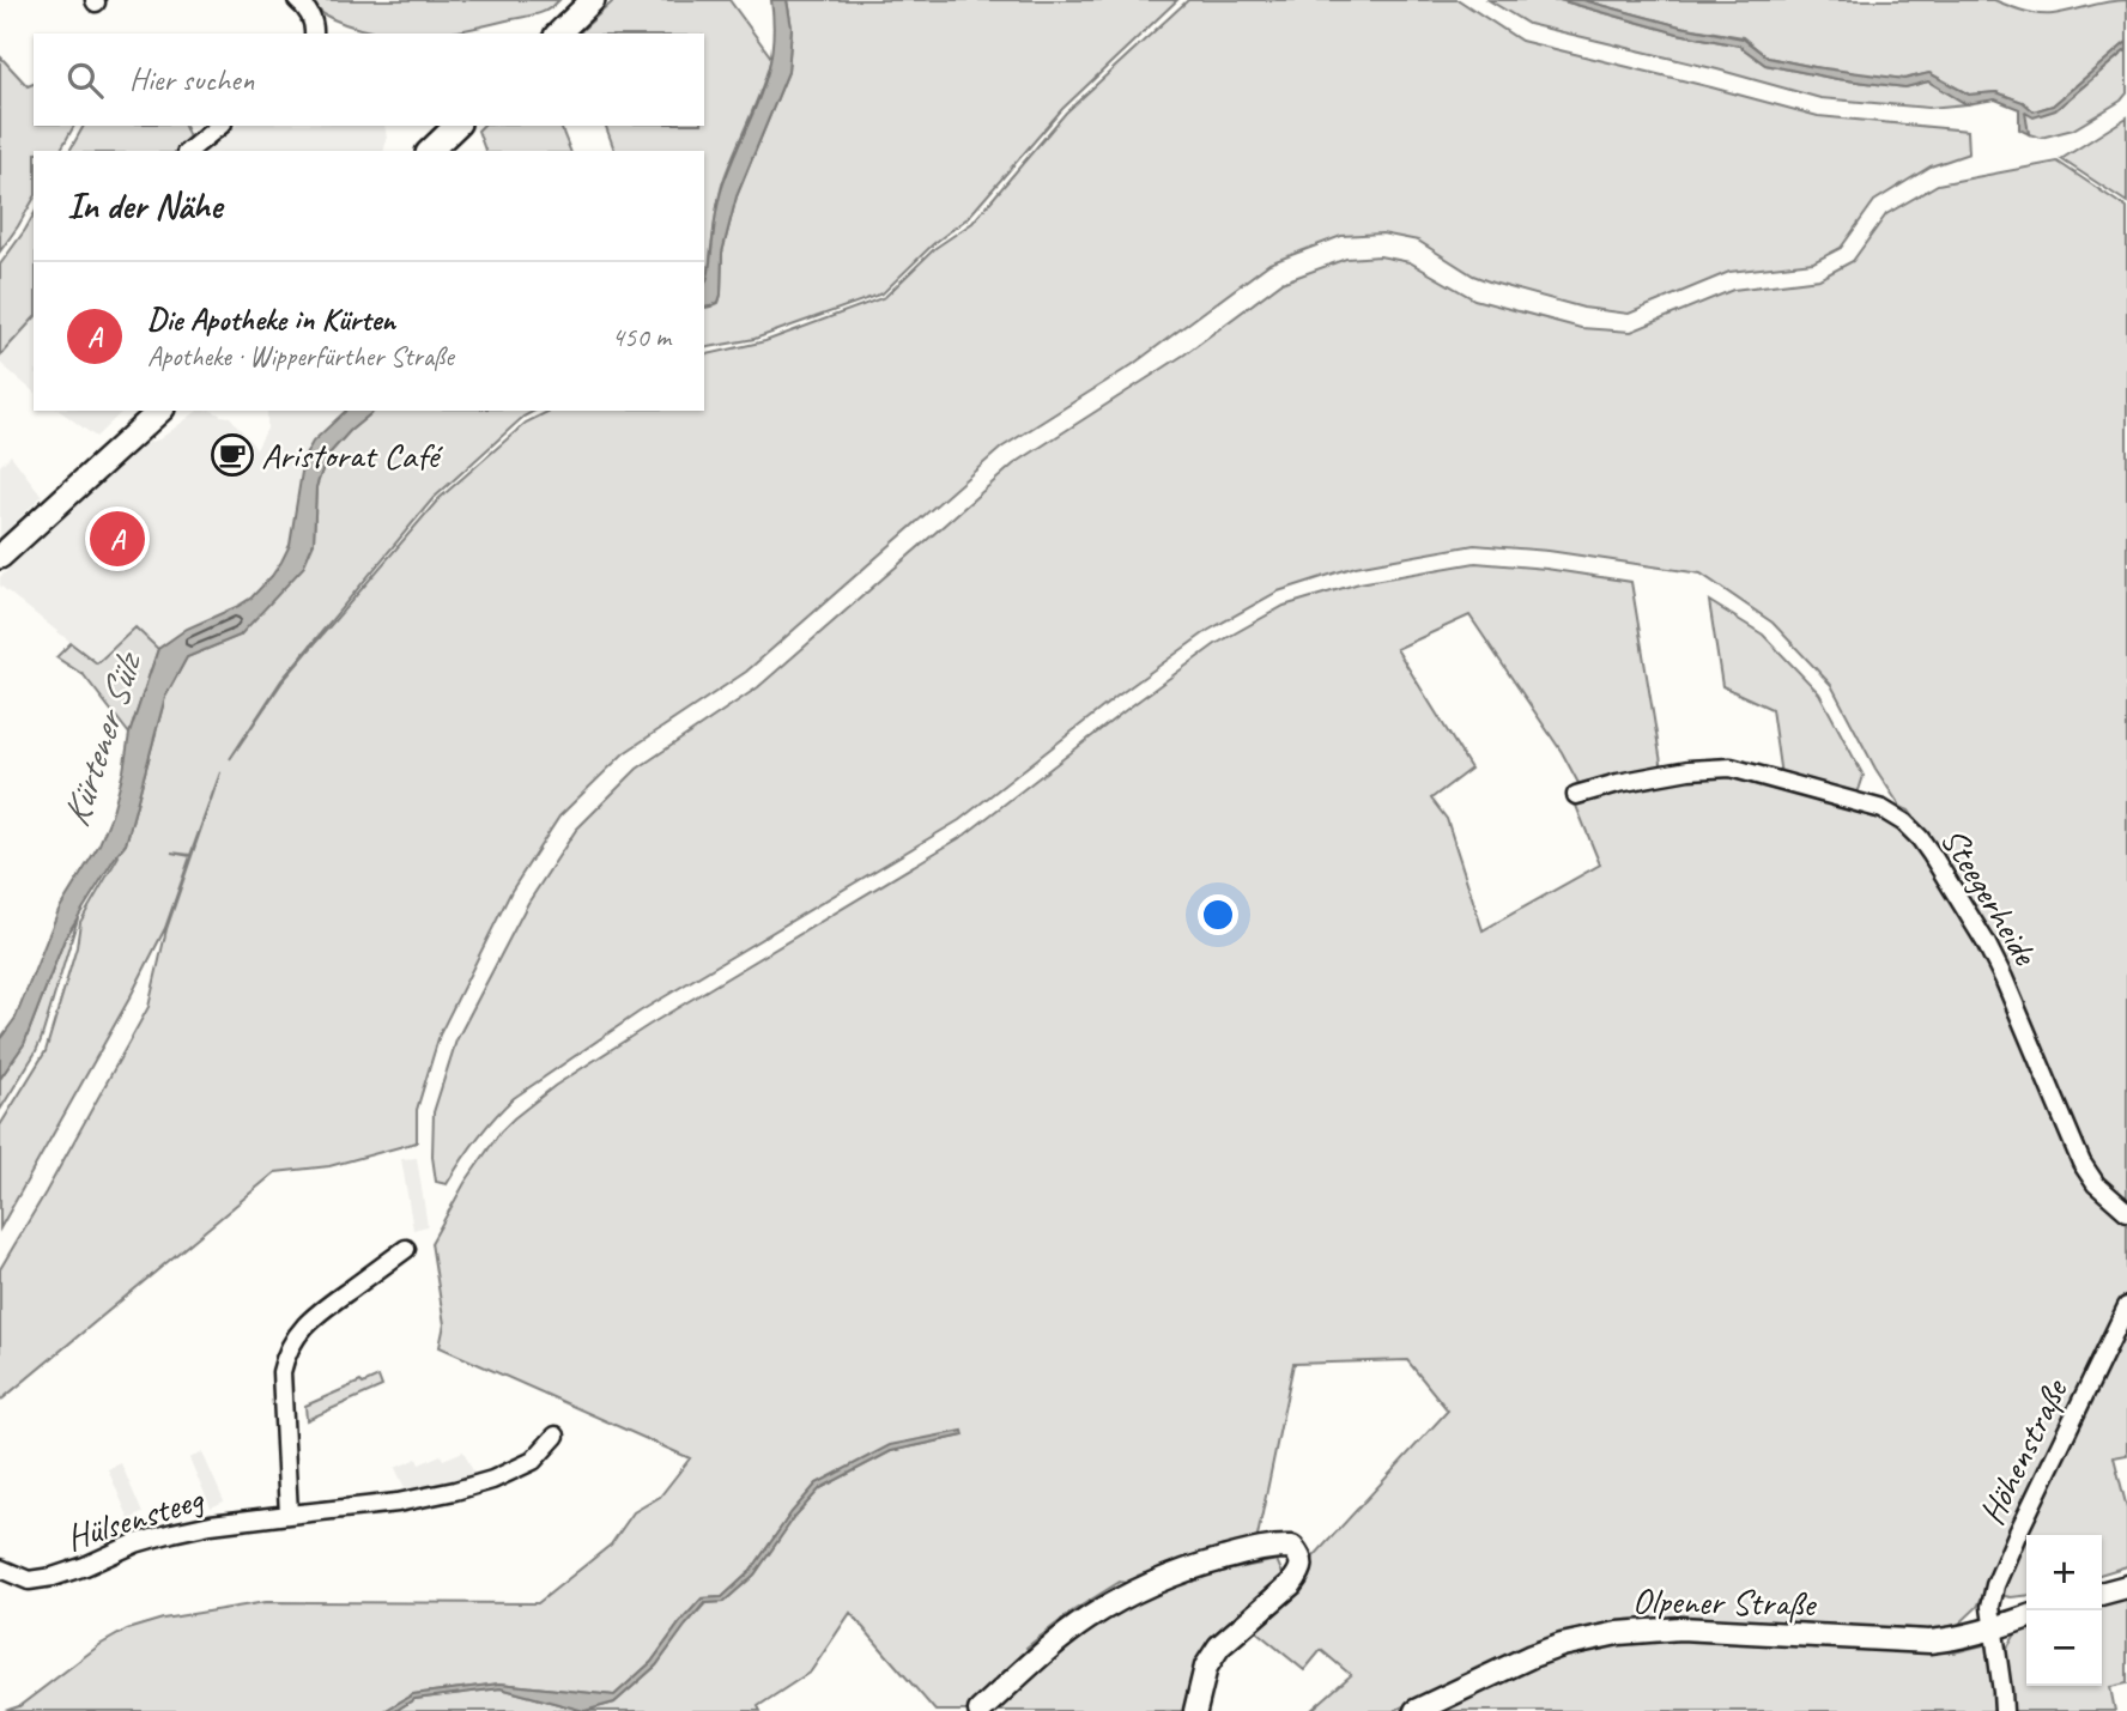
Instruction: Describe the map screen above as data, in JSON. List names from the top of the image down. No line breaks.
{"streets":{"street":["Steegerheide","Höhenstraße","Hülsensteeg","Olpener Straße"]},"crossings":[["Höhenstraße","Olpener Straße"]],"water":["Kürtener Sülz"],"places":{"cafe":["Aristorat Café"]},"page":{"search":"Hier suchen","heading":"In der Nähe","list":[{"mark":"A","name":"Die Apotheke in Kürten","note":"Apotheke · Wipperfürther Straße","value":"450 m"}],"pins":"A","map_buttons":["+","−"]}}
